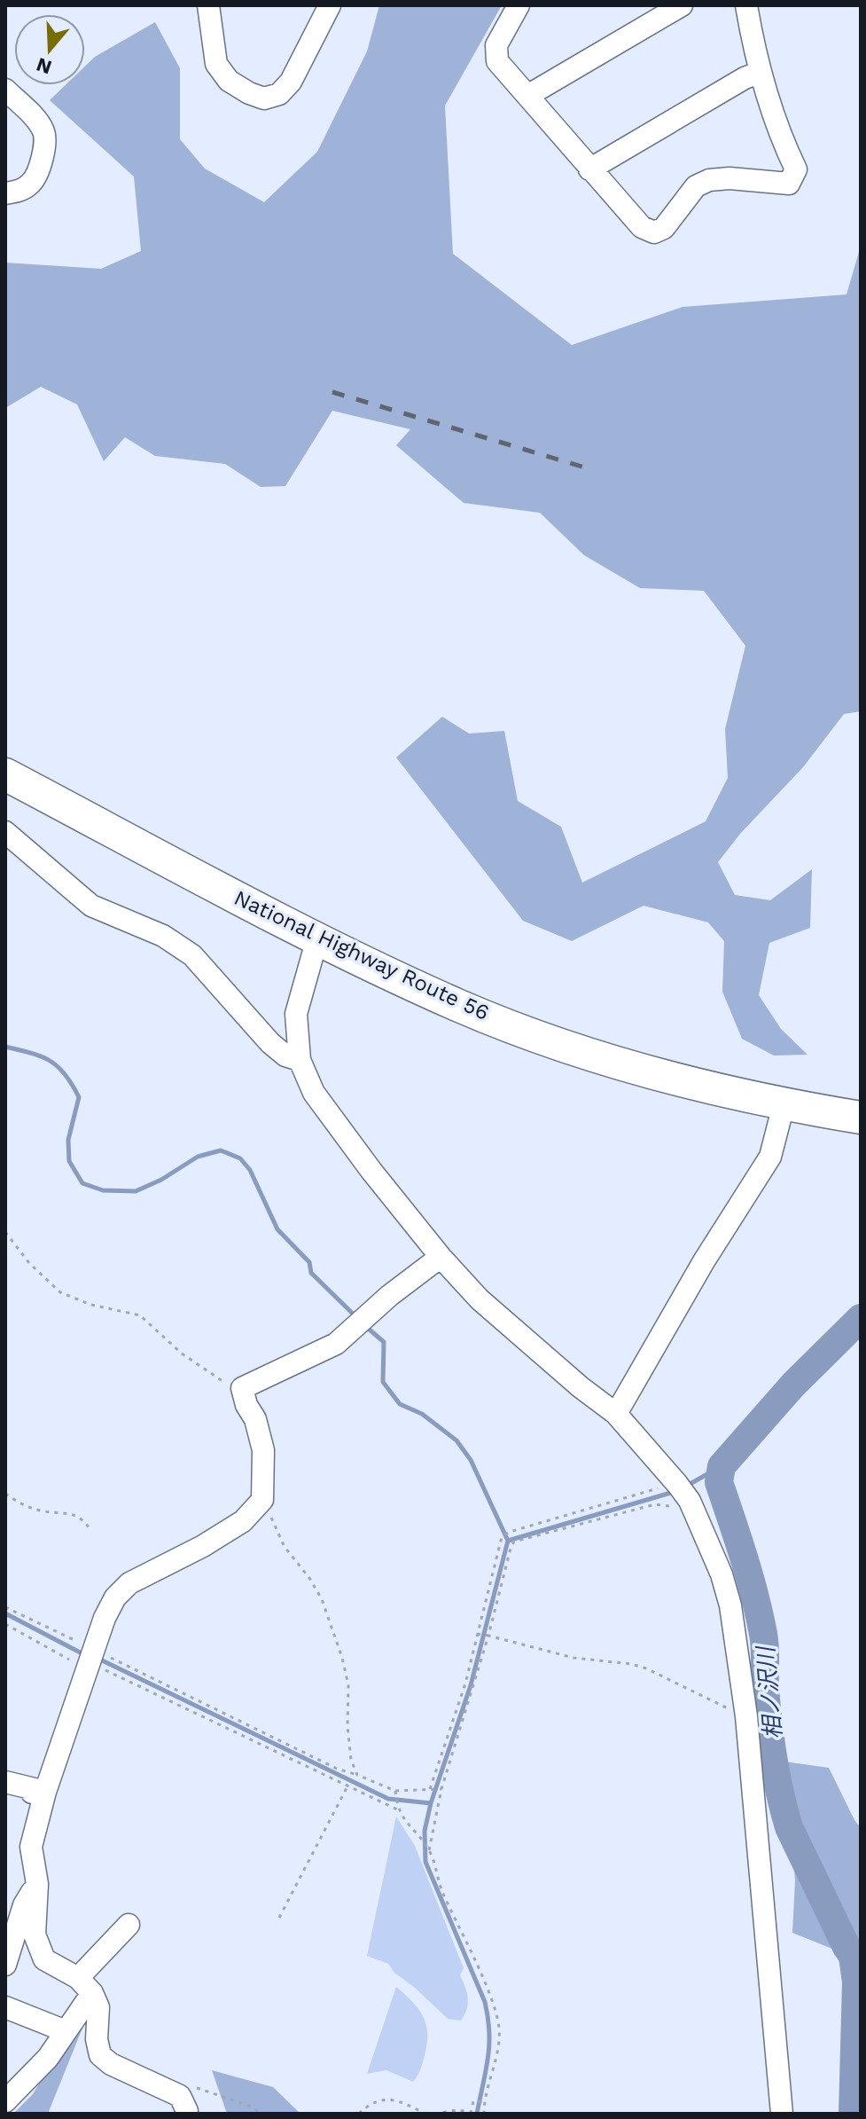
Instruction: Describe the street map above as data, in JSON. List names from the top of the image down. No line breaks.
{"streets":{"highway":["National Highway Route 56"]},"water":["相ノ沢川"],"north":"bottom"}
